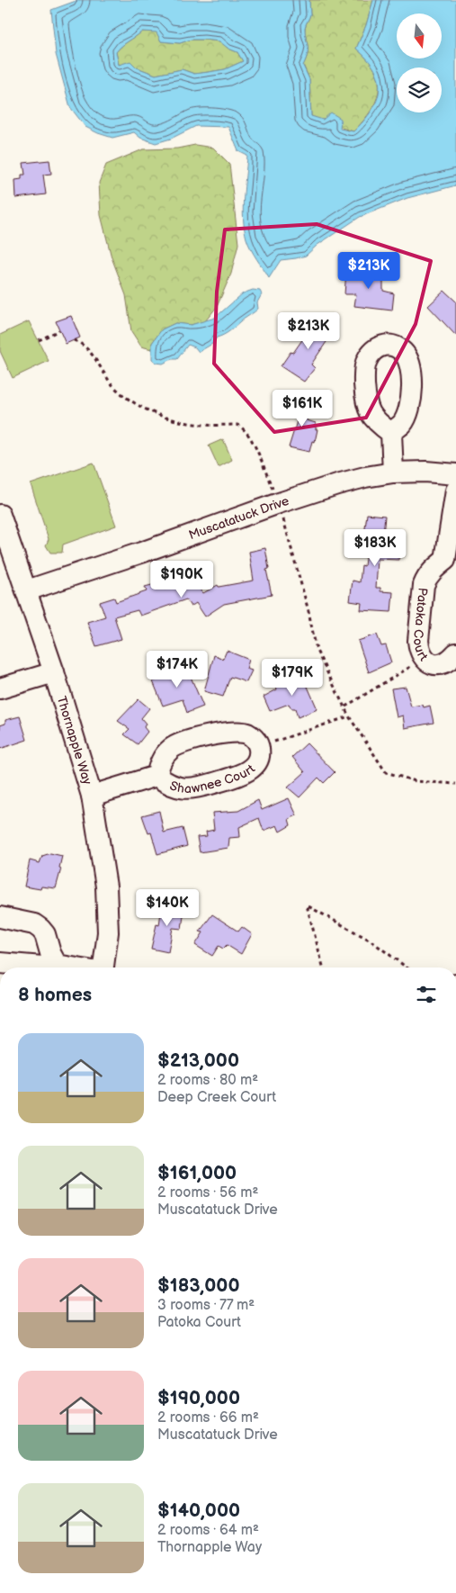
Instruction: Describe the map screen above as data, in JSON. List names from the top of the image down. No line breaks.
{"streets":{"street":["Muscatatuck Drive","Patoka Court","Thornapple Way","Shawnee Court"]},"crossings":[["Muscatatuck Drive","Thornapple Way"],["Thornapple Way","Shawnee Court"]],"north":"bottom","page":{"price":["$213K","$213K","$161K","$183K","$190K","$174K","$179K","$140K"],"heading":"8 homes","list":[{"name":"$213,000","note":"2 rooms · 80 m² · Deep Creek Court"},{"name":"$161,000","note":"2 rooms · 56 m² · Muscatatuck Drive"},{"name":"$183,000","note":"3 rooms · 77 m² · Patoka Court"},{"name":"$190,000","note":"2 rooms · 66 m² · Muscatatuck Drive"},{"name":"$140,000","note":"2 rooms · 64 m² · Thornapple Way"}]}}
